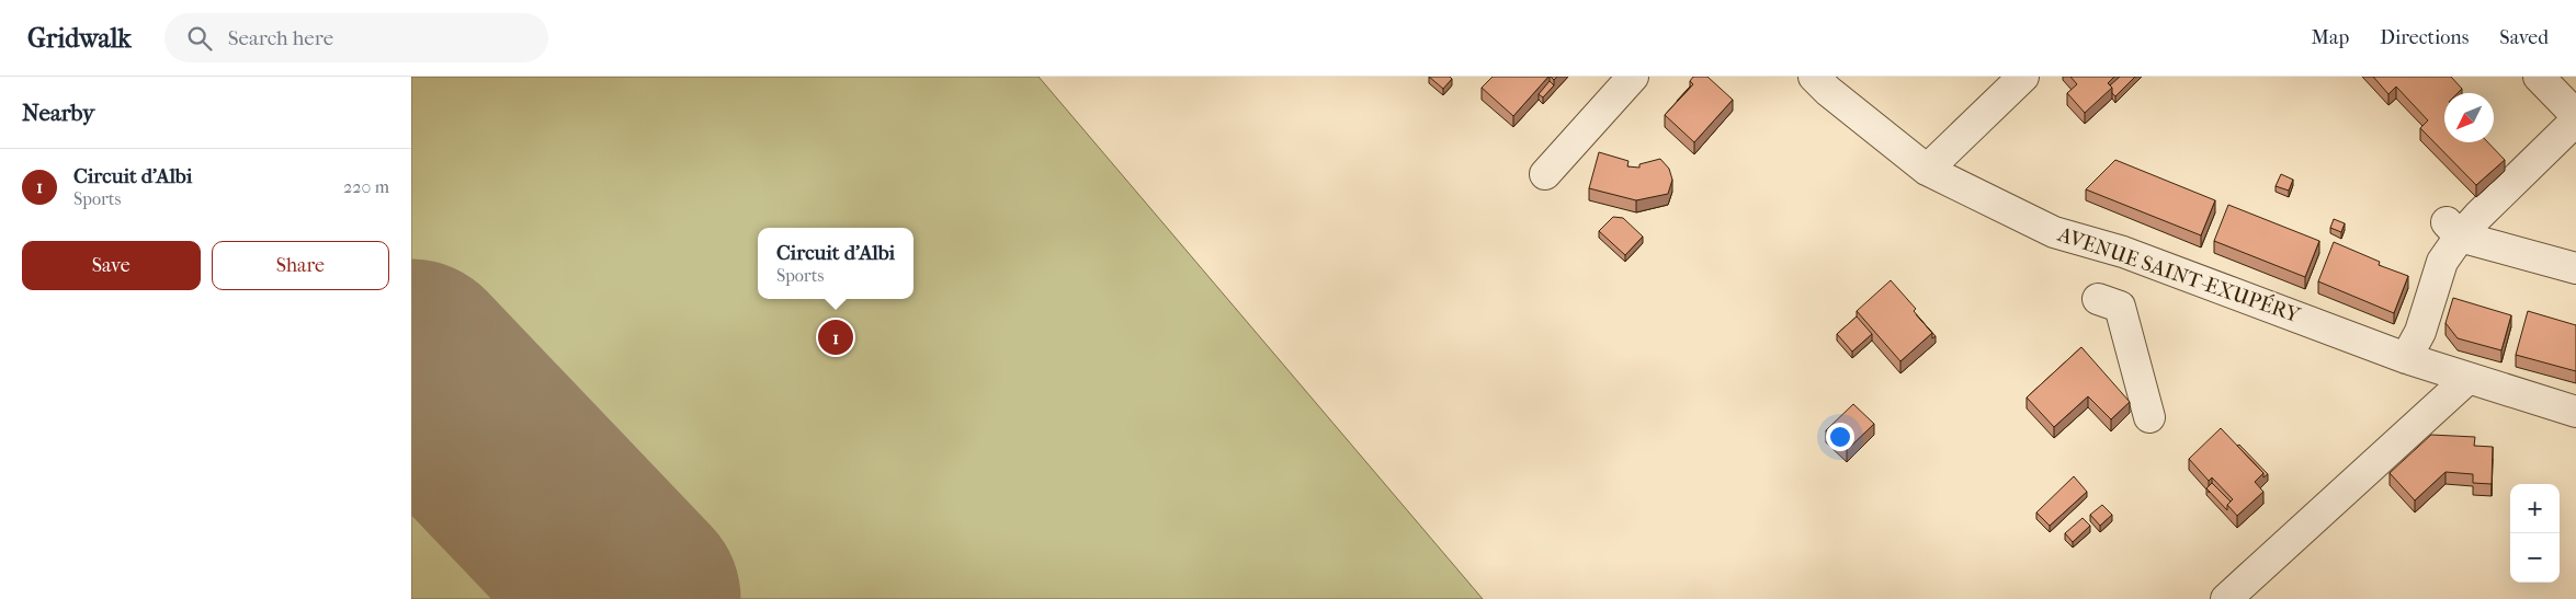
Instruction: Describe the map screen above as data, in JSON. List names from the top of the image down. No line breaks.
{"streets":{"street":["AVENUE SAINT-EXUPÉRY"]},"north":"bottom left","page":{"header":"Gridwalk","search":"Search here","nav":["Map","Directions","Saved"],"heading":"Nearby","list":[{"mark":"1","name":"Circuit d'Albi","note":"Sports","value":"220 m"}],"buttons":["Save","Share"],"popup":["Circuit d'Albi","Sports"],"pins":"1","map_buttons":["+","−"]}}
